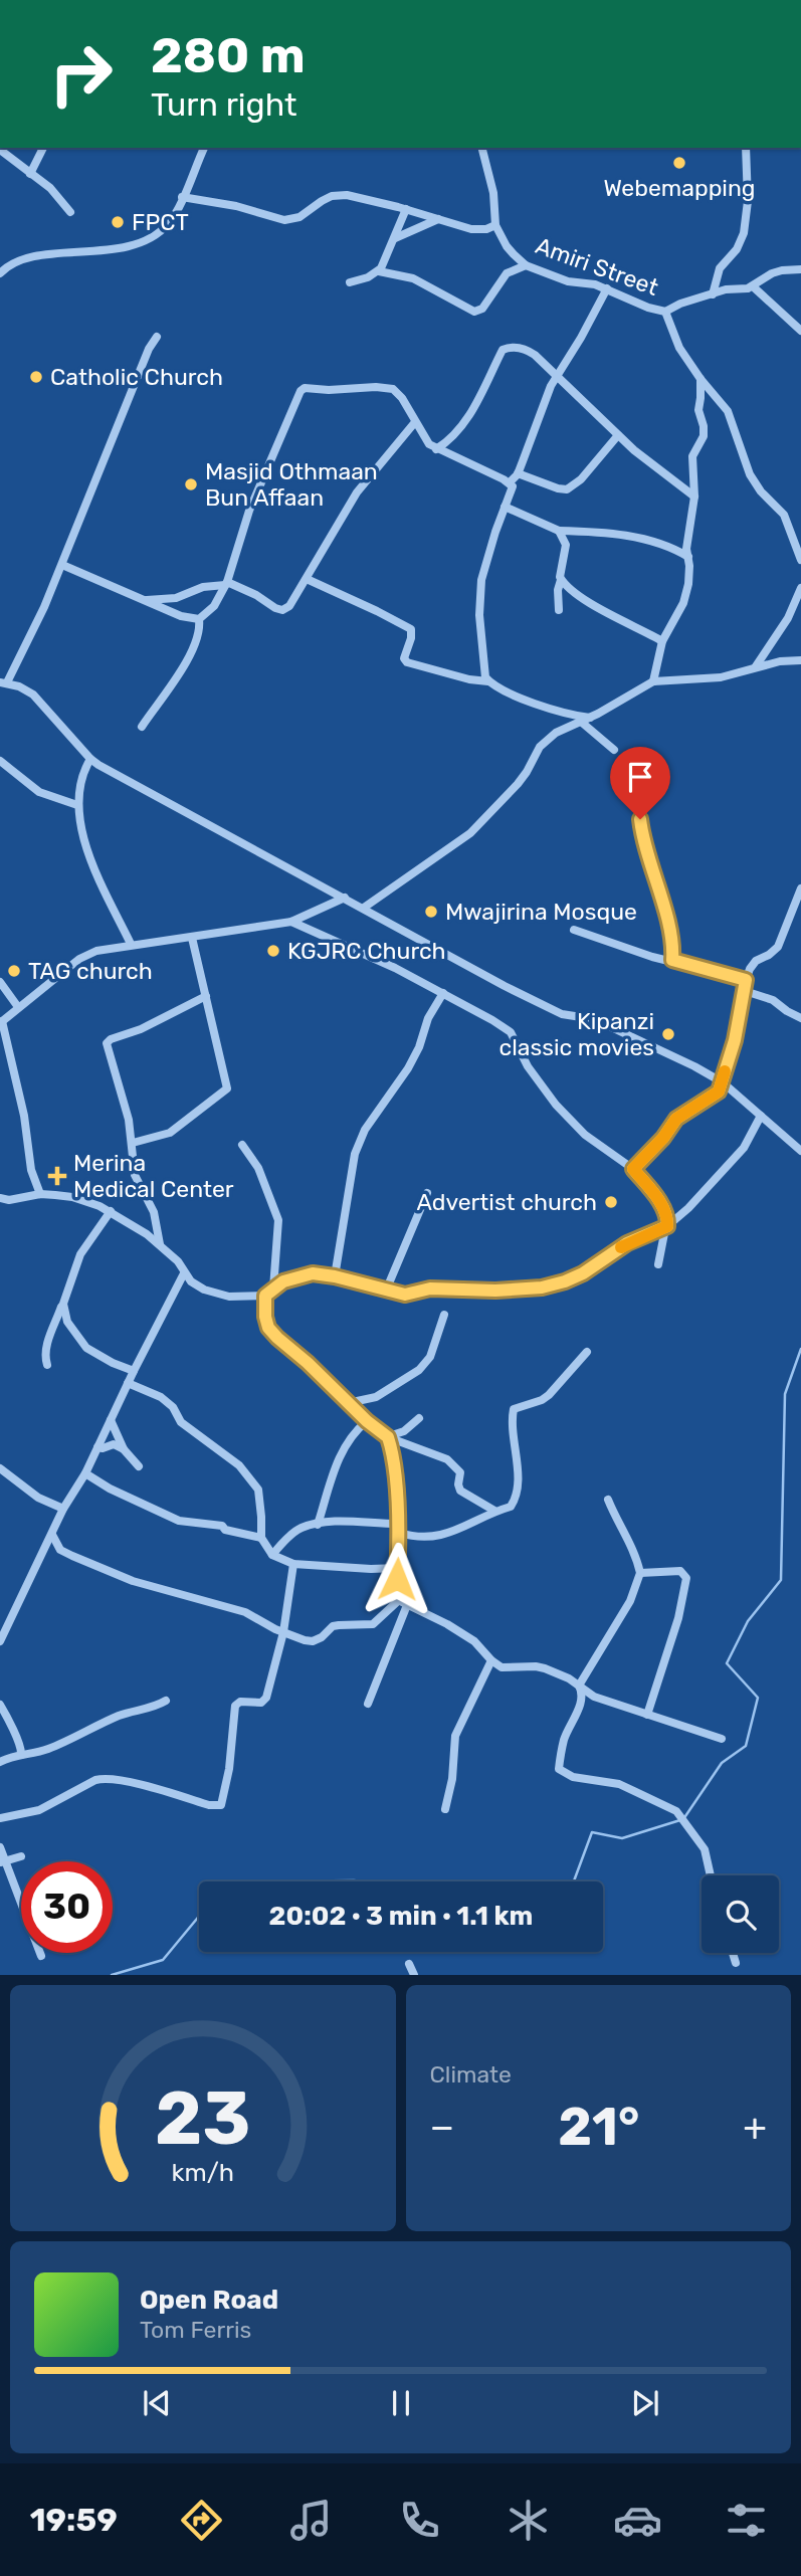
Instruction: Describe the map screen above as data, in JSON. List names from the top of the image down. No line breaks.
{"streets":{"street":["Amiri Street"]},"places":{"other":["Webemapping","FPCT","Catholic Church","Masjid Othmaan Bun Affaan","Mwajirina Mosque","KGJRC Church","TAG church","Kipanzi classic movies","Advertist church"],"health":["Merina Medical Center"]},"page":{"turn":["280 m","Turn right"],"limit":"30","trip":"20:02 · 3 min · 1.1 km","tile":"Climate","heat":["−","21°","+"],"song":["Open Road","Tom Ferris"],"tabs":"19:59","gauge":["23","km/h"]}}
